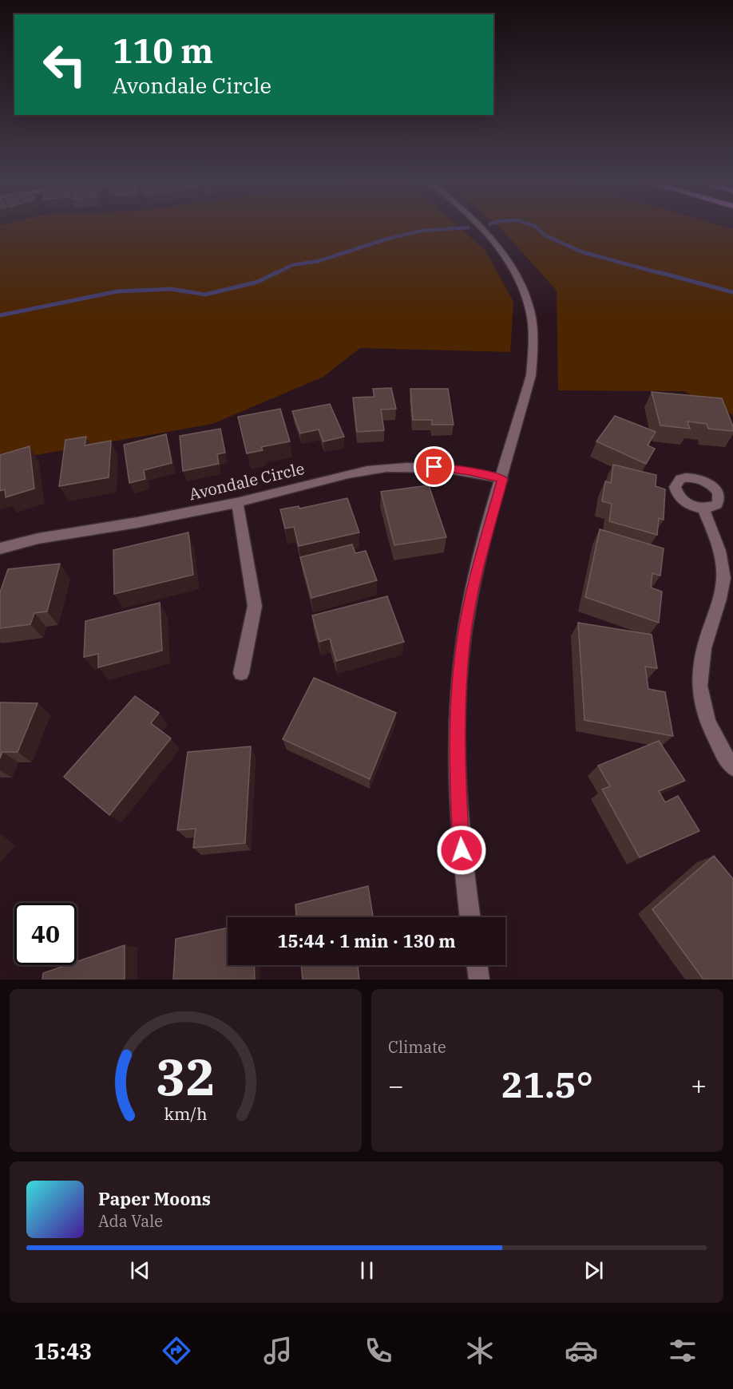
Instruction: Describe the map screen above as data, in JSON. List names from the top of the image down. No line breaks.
{"streets":{"street":["Avondale Circle"]},"page":{"turn":["110 m","Avondale Circle"],"limit":"40","trip":"15:44 · 1 min · 130 m","tile":"Climate","heat":["−","21.5°","+"],"song":["Paper Moons","Ada Vale"],"tabs":"15:43","gauge":["32","km/h"]}}
